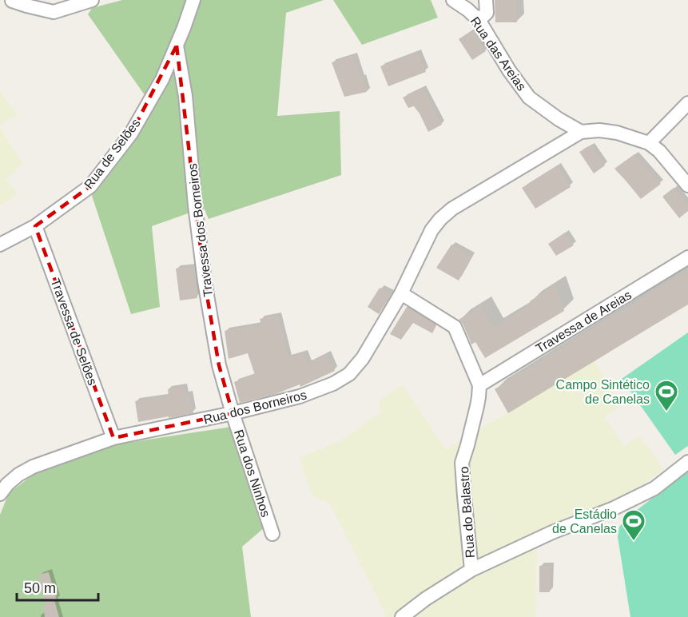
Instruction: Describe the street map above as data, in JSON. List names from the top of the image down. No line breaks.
{"streets":{"street":["Rua das Areias","Rua de Selões","Travessa dos Borneiros","Travessa de Areias","Travessa de Selões","Rua dos Borneiros","Rua dos Ninhos","Rua do Balastro"]},"crossings":[["Rua das Areias","Rua dos Borneiros"],["Rua de Selões","Travessa dos Borneiros"],["Rua de Selões","Travessa de Selões"],["Travessa dos Borneiros","Rua dos Borneiros"],["Travessa dos Borneiros","Rua dos Ninhos"],["Travessa de Areias","Rua do Balastro"],["Travessa de Selões","Rua dos Borneiros"],["Rua dos Borneiros","Rua dos Ninhos"]],"places":{"sports":["Campo Sintético de Canelas","Estádio de Canelas"]},"scale_bar":"50 m"}
